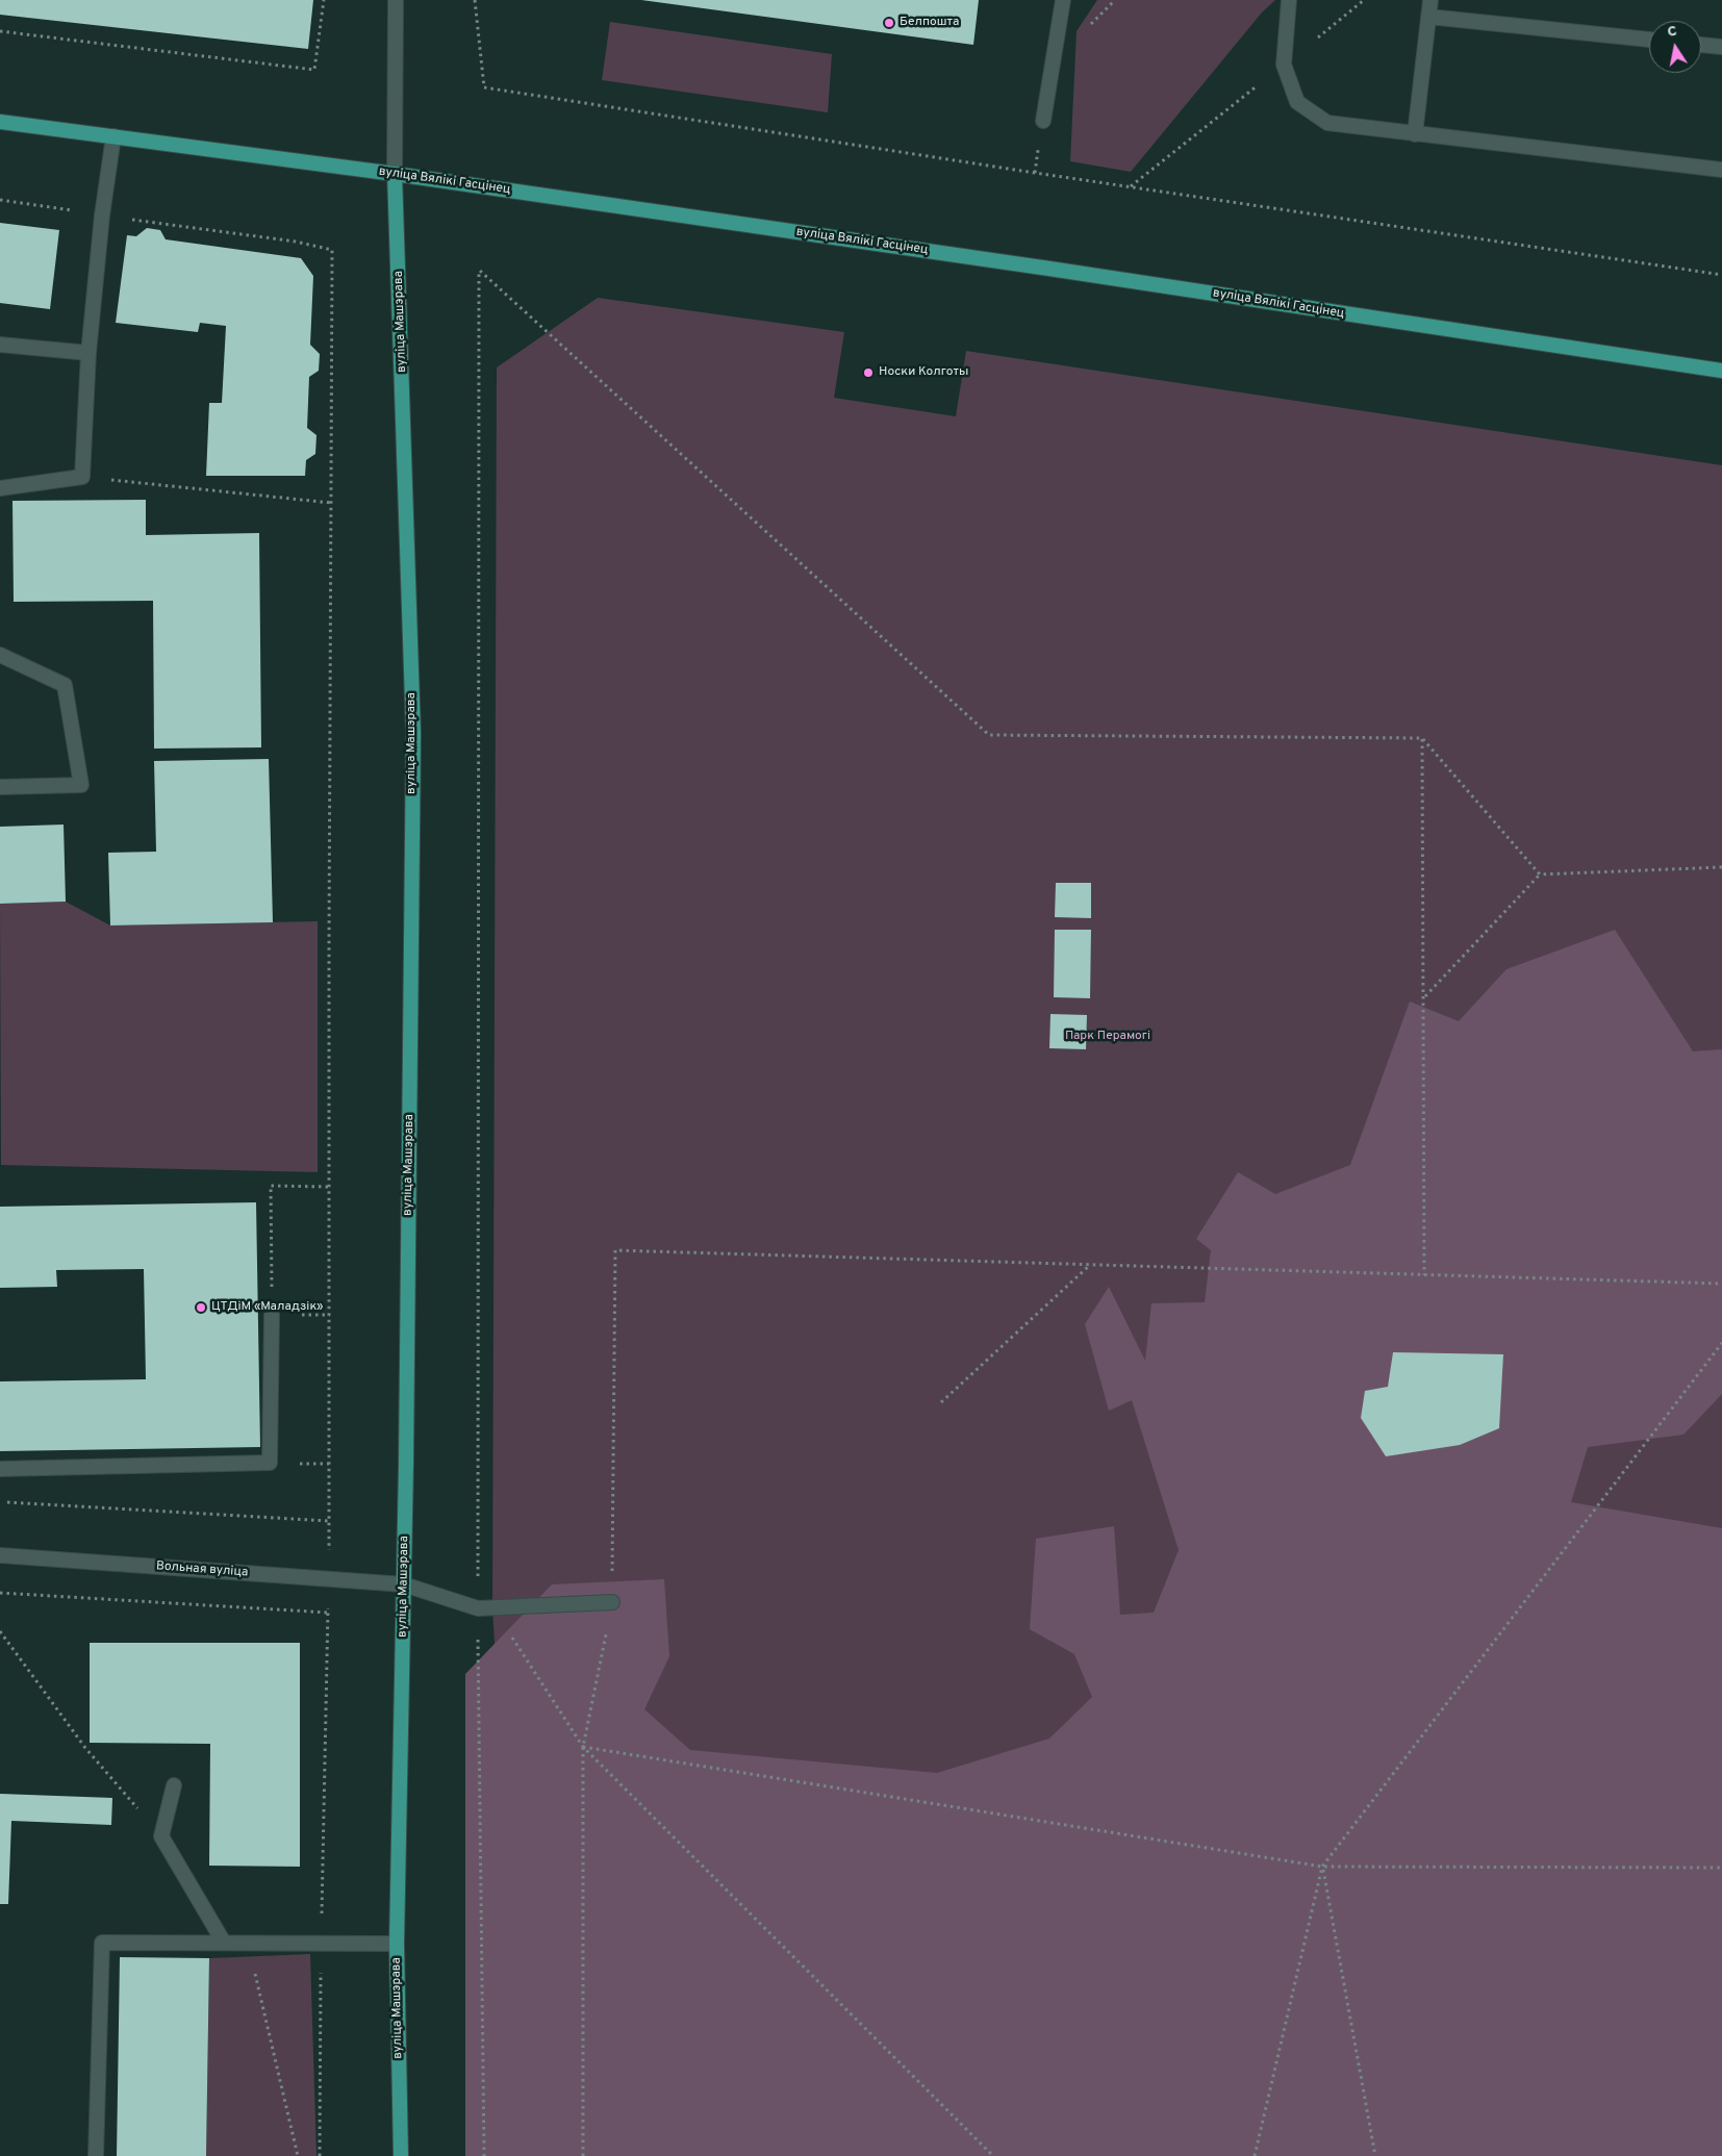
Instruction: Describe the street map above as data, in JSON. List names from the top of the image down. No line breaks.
{"streets":{"main road":["вуліца Вялікі Гасцінец","вуліца Машэрава"],"street":["Вольная вуліца"]},"crossings":[["вуліца Вялікі Гасцінец","вуліца Машэрава"],["вуліца Машэрава","Вольная вуліца"]],"parks":["Парк Перамогі"],"places":["Белпошта","Носки Колготы","ЦТДіМ «Маладзік»"],"north":"top"}
